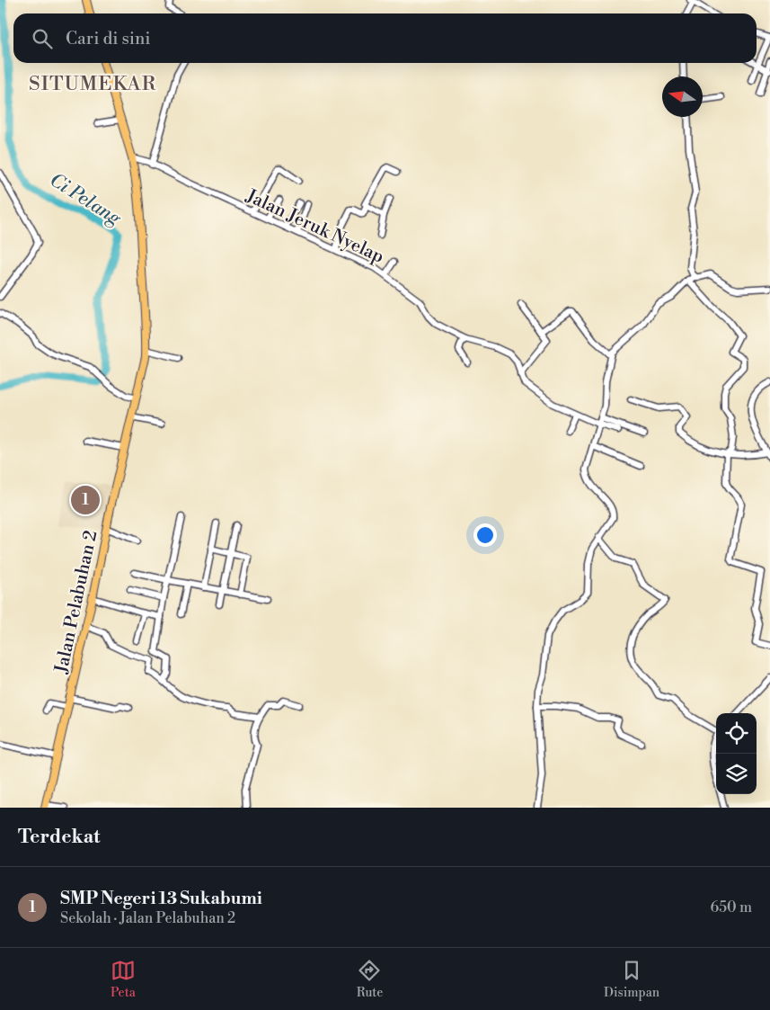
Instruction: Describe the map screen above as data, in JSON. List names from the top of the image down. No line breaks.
{"streets":{"main road":["Jalan Pelabuhan 2"],"street":["Jalan Jeruk Nyelap"]},"crossings":[["Jalan Jeruk Nyelap","Jalan Pelabuhan 2"]],"districts":["SITUMEKAR"],"water":["Ci Pelang"],"north":"left","page":{"search":"Cari di sini","pins":"1","heading":"Terdekat","list":[{"mark":"1","name":"SMP Negeri 13 Sukabumi","note":"Sekolah · Jalan Pelabuhan 2","value":"650 m"}],"nav":["Peta","Rute","Disimpan"]}}
